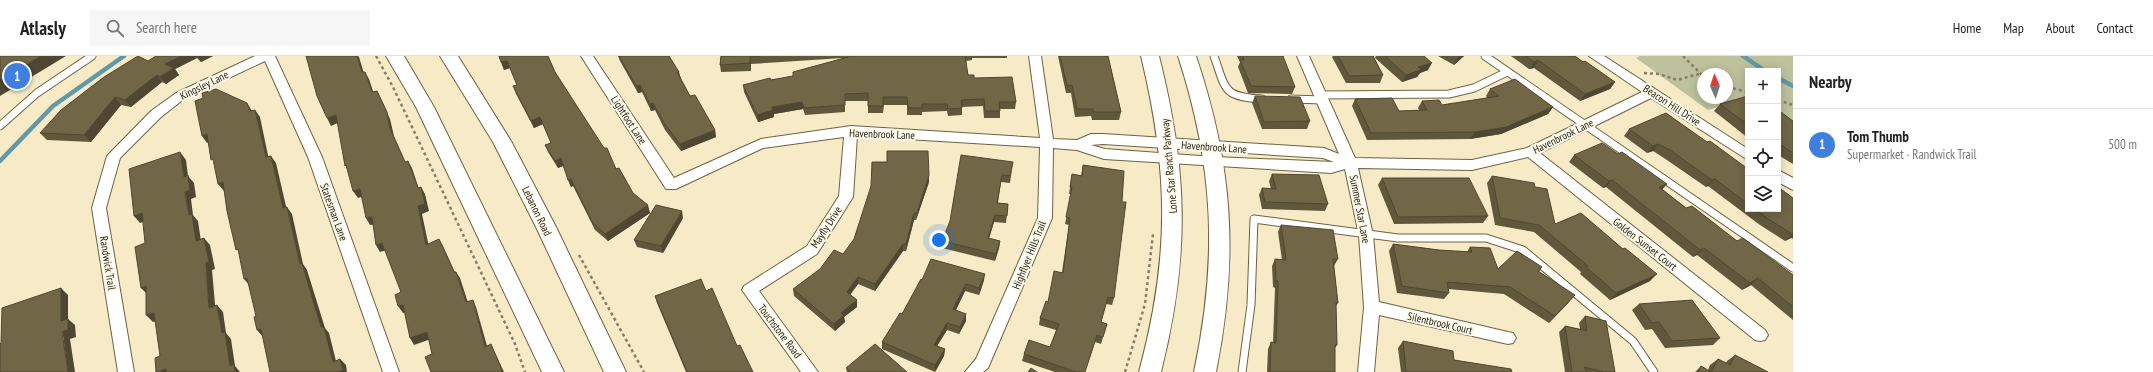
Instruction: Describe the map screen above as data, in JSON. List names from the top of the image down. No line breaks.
{"streets":{"main road":["Lone Star Ranch Parkway","Lebanon Road"],"street":["Kingsley Lane","Beacon Hill Drive","Lightfoot Lane","Havenbrook Lane","Summer Star Lane","Statesman Lane","Mayfly Drive","Golden Sunset Court","Highflyer Hills Trail","Randwick Trail","Silentbrook Court","Touchstone Road"]},"crossings":[["Kingsley Lane","Randwick Trail"],["Beacon Hill Drive","Havenbrook Lane"],["Lightfoot Lane","Havenbrook Lane"],["Havenbrook Lane","Lone Star Ranch Parkway"],["Havenbrook Lane","Summer Star Lane"],["Havenbrook Lane","Mayfly Drive"],["Havenbrook Lane","Golden Sunset Court"],["Havenbrook Lane","Highflyer Hills Trail"],["Summer Star Lane","Silentbrook Court"],["Mayfly Drive","Touchstone Road"]],"north":"top","page":{"header":"Atlasly","search":"Search here","nav":["Home","Map","About","Contact"],"heading":"Nearby","pins":"1","map_buttons":["+","−"],"list":[{"mark":"1","name":"Tom Thumb","note":"Supermarket · Randwick Trail","value":"500 m"}]}}
